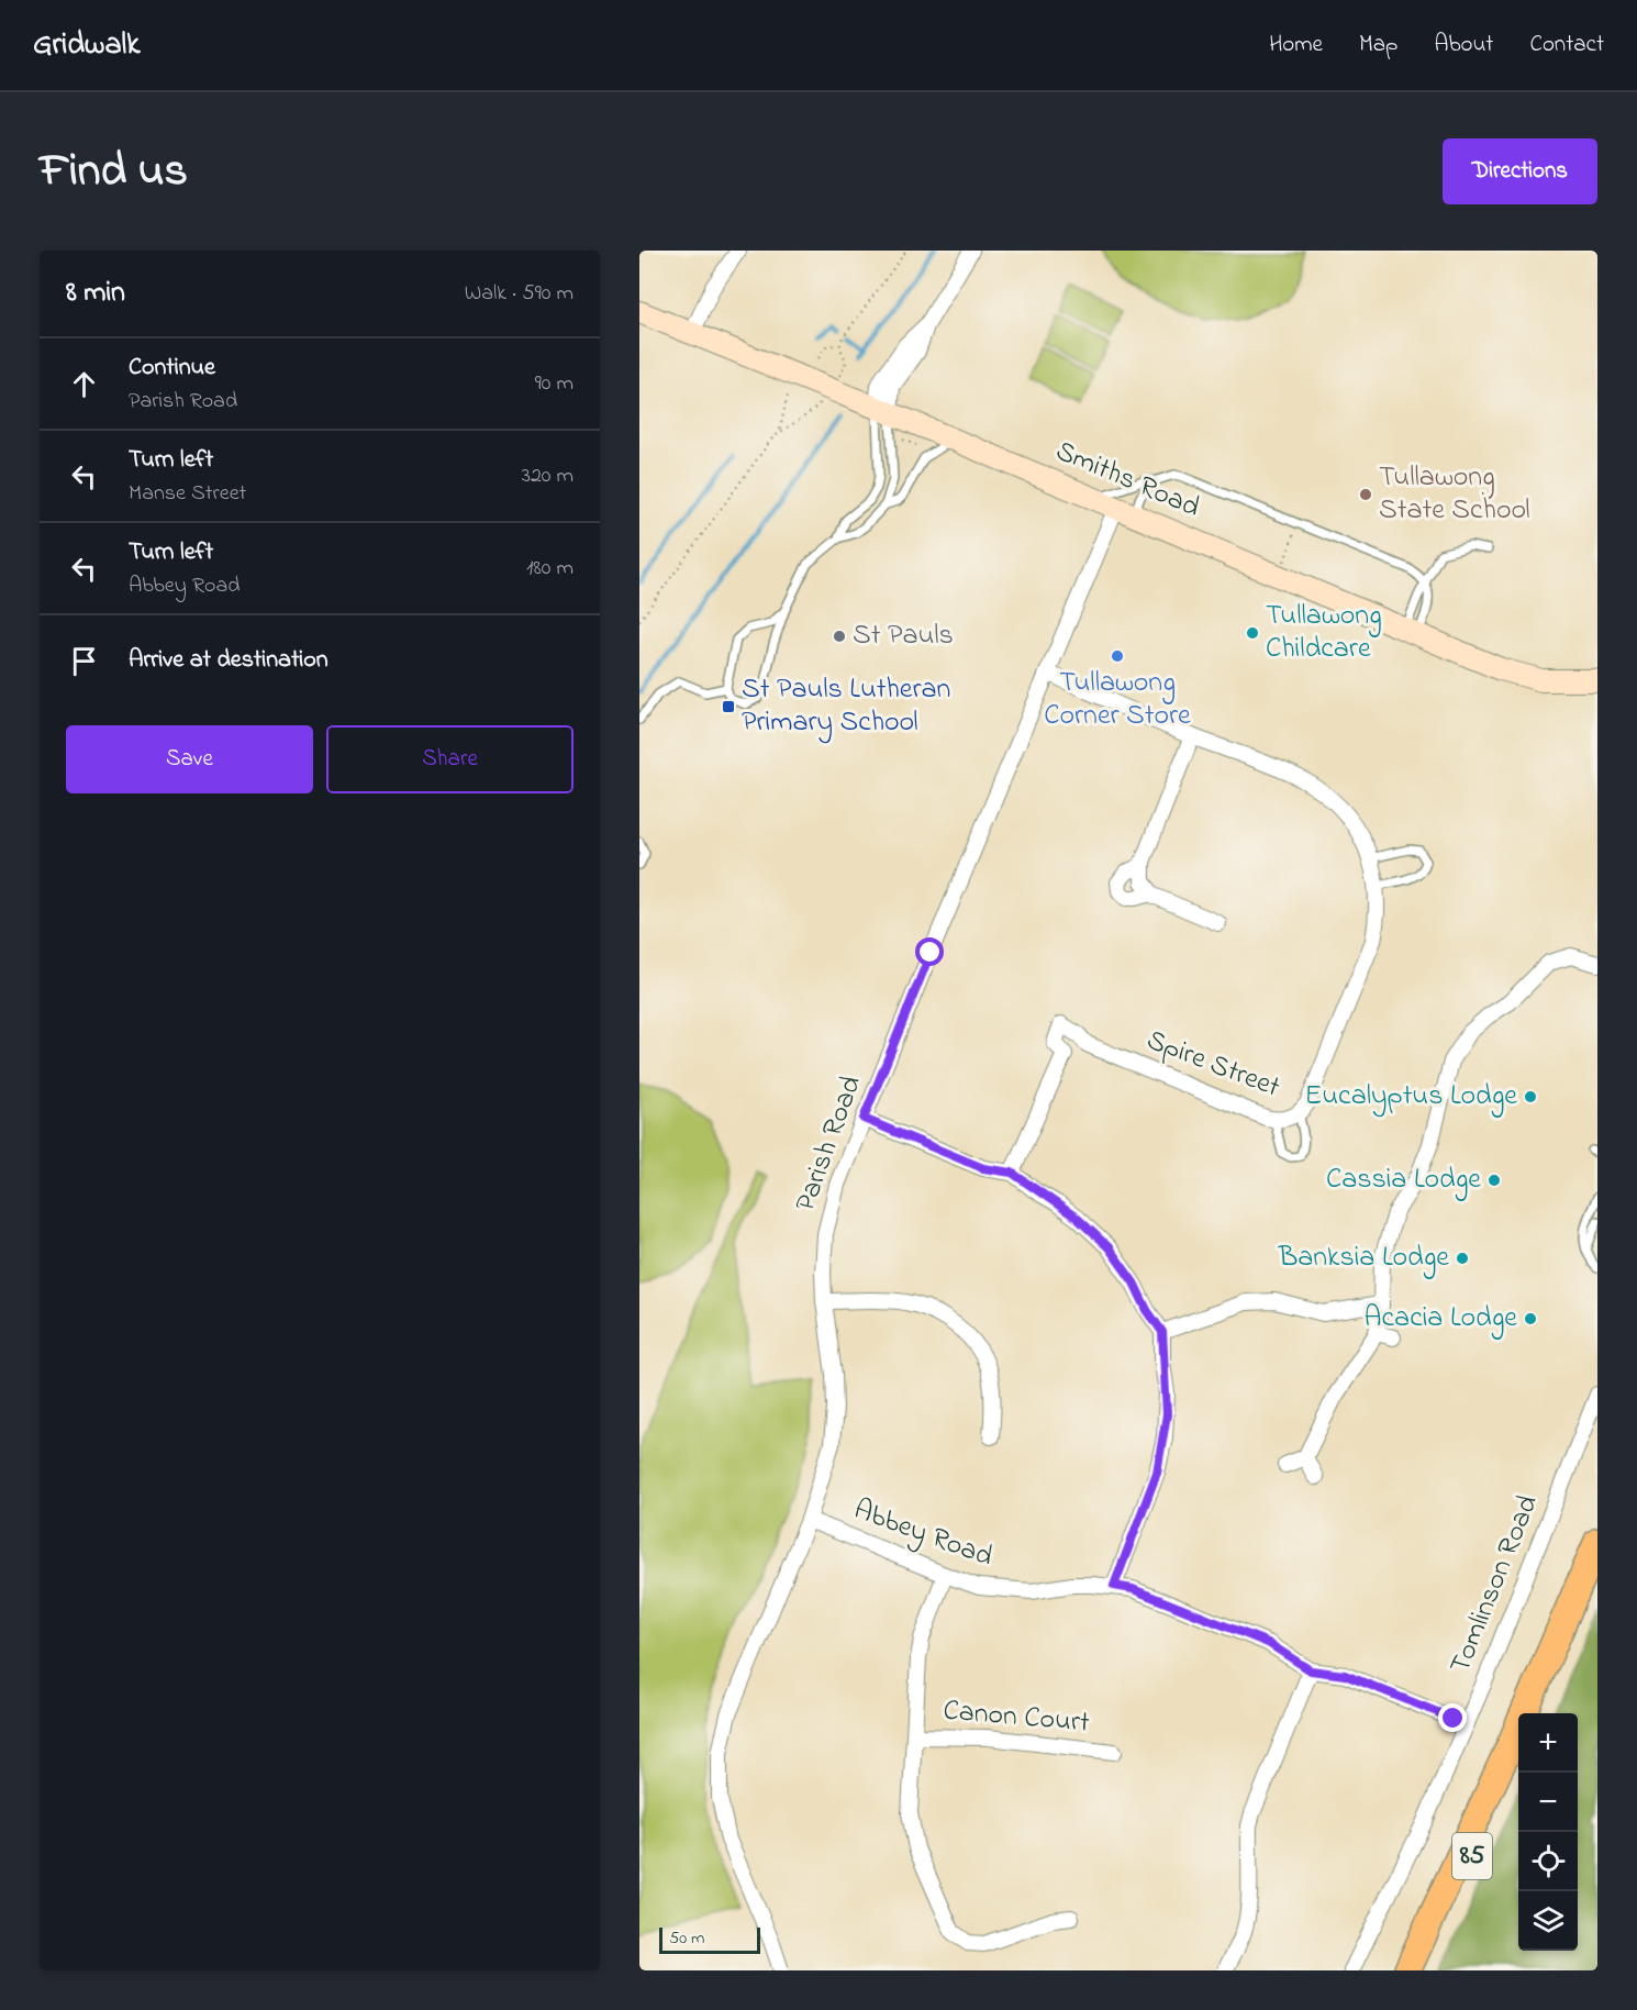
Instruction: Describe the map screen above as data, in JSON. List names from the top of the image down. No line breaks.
{"streets":{"highway":["85"],"main road":["Smiths Road"],"street":["Spire Street","Parish Road","Abbey Road","Tomlinson Road","Canon Court"]},"crossings":[["Smiths Road","Parish Road"],["Spire Street","Parish Road"],["Parish Road","Abbey Road"],["Abbey Road","Tomlinson Road"]],"places":{"other":["Tullawong State School","Tullawong Childcare","St Pauls","Tullawong Corner Store","Eucalyptus Lodge","Cassia Lodge","Banksia Lodge","Acacia Lodge"],"transit":["St Pauls Lutheran Primary School"]},"scale_bar":"50 m","page":{"header":"Gridwalk","nav":["Home","Map","About","Contact"],"title":"Find us","buttons":["Directions",["Save","Share"]],"heading":["8 min","Walk · 590 m"],"list":[["Continue","Parish Road","90 m"],["Turn left","Manse Street","320 m"],["Turn left","Abbey Road","180 m"],"Arrive at destination"],"map_buttons":["+","−"],"scale":"50 m"}}
